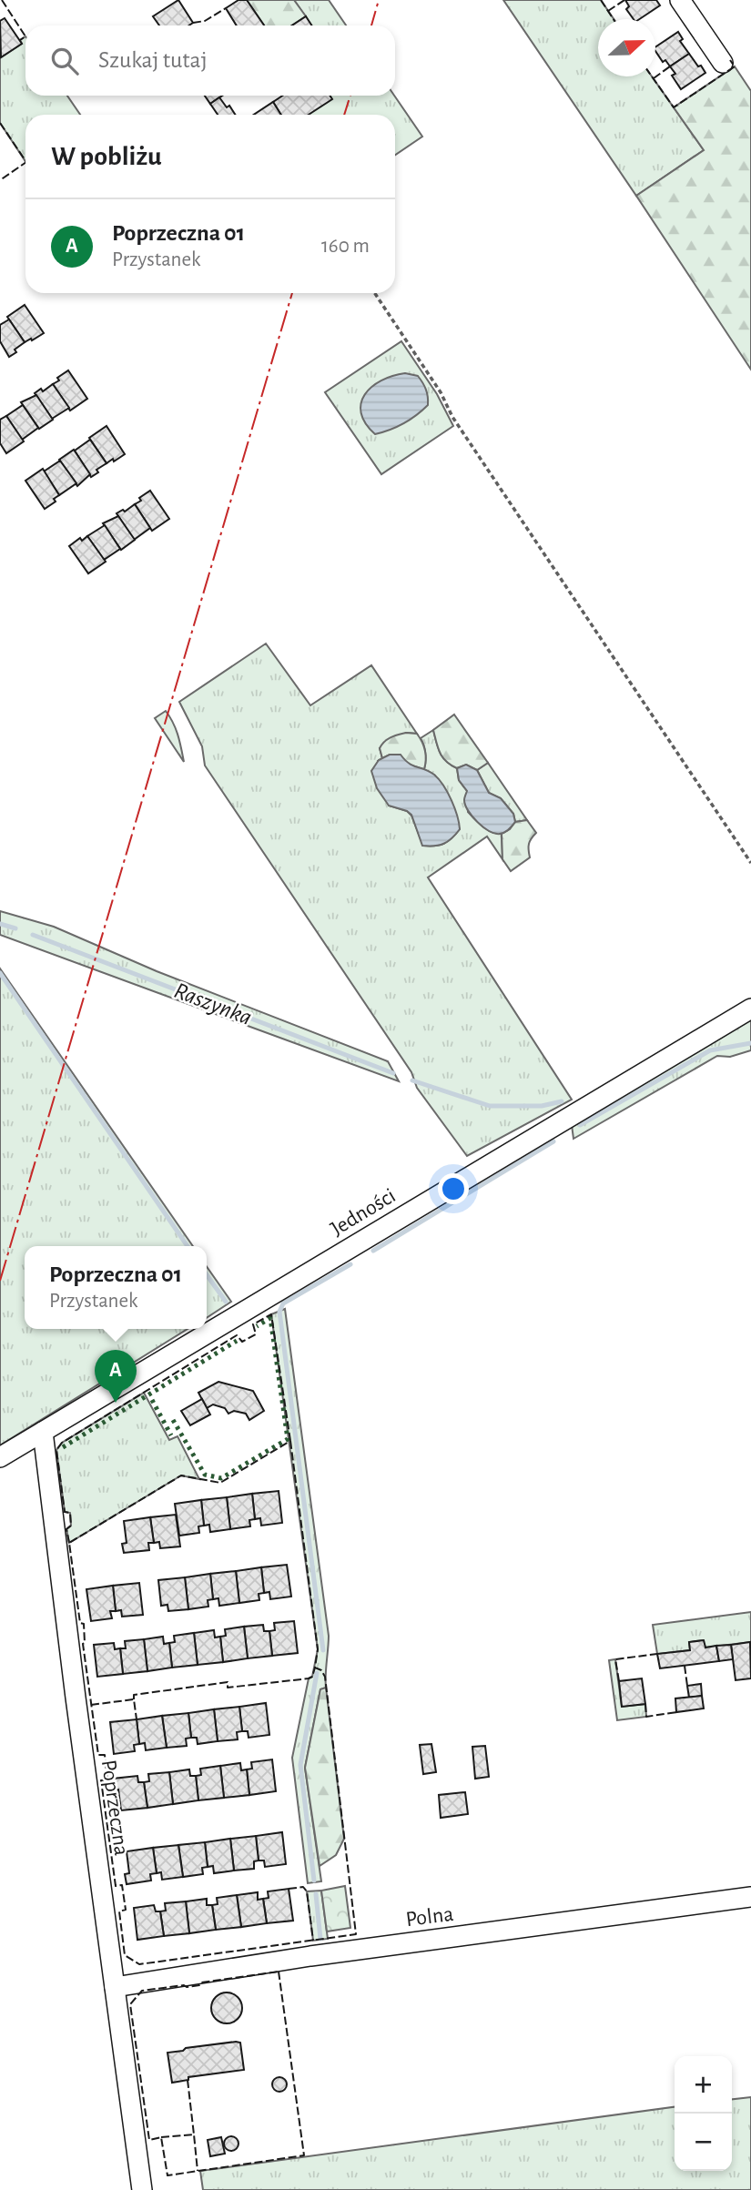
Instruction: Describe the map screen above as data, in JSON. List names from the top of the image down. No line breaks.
{"streets":{"street":["Jedności","Poprzeczna","Polna"]},"crossings":[["Jedności","Poprzeczna"],["Poprzeczna","Polna"]],"water":["Raszynka"],"north":"right","page":{"search":"Szukaj tutaj","heading":"W pobliżu","list":[{"mark":"A","name":"Poprzeczna 01","note":"Przystanek","value":"160 m"}],"popup":["Poprzeczna 01","Przystanek"],"pins":"A","map_buttons":["+","−"]}}
